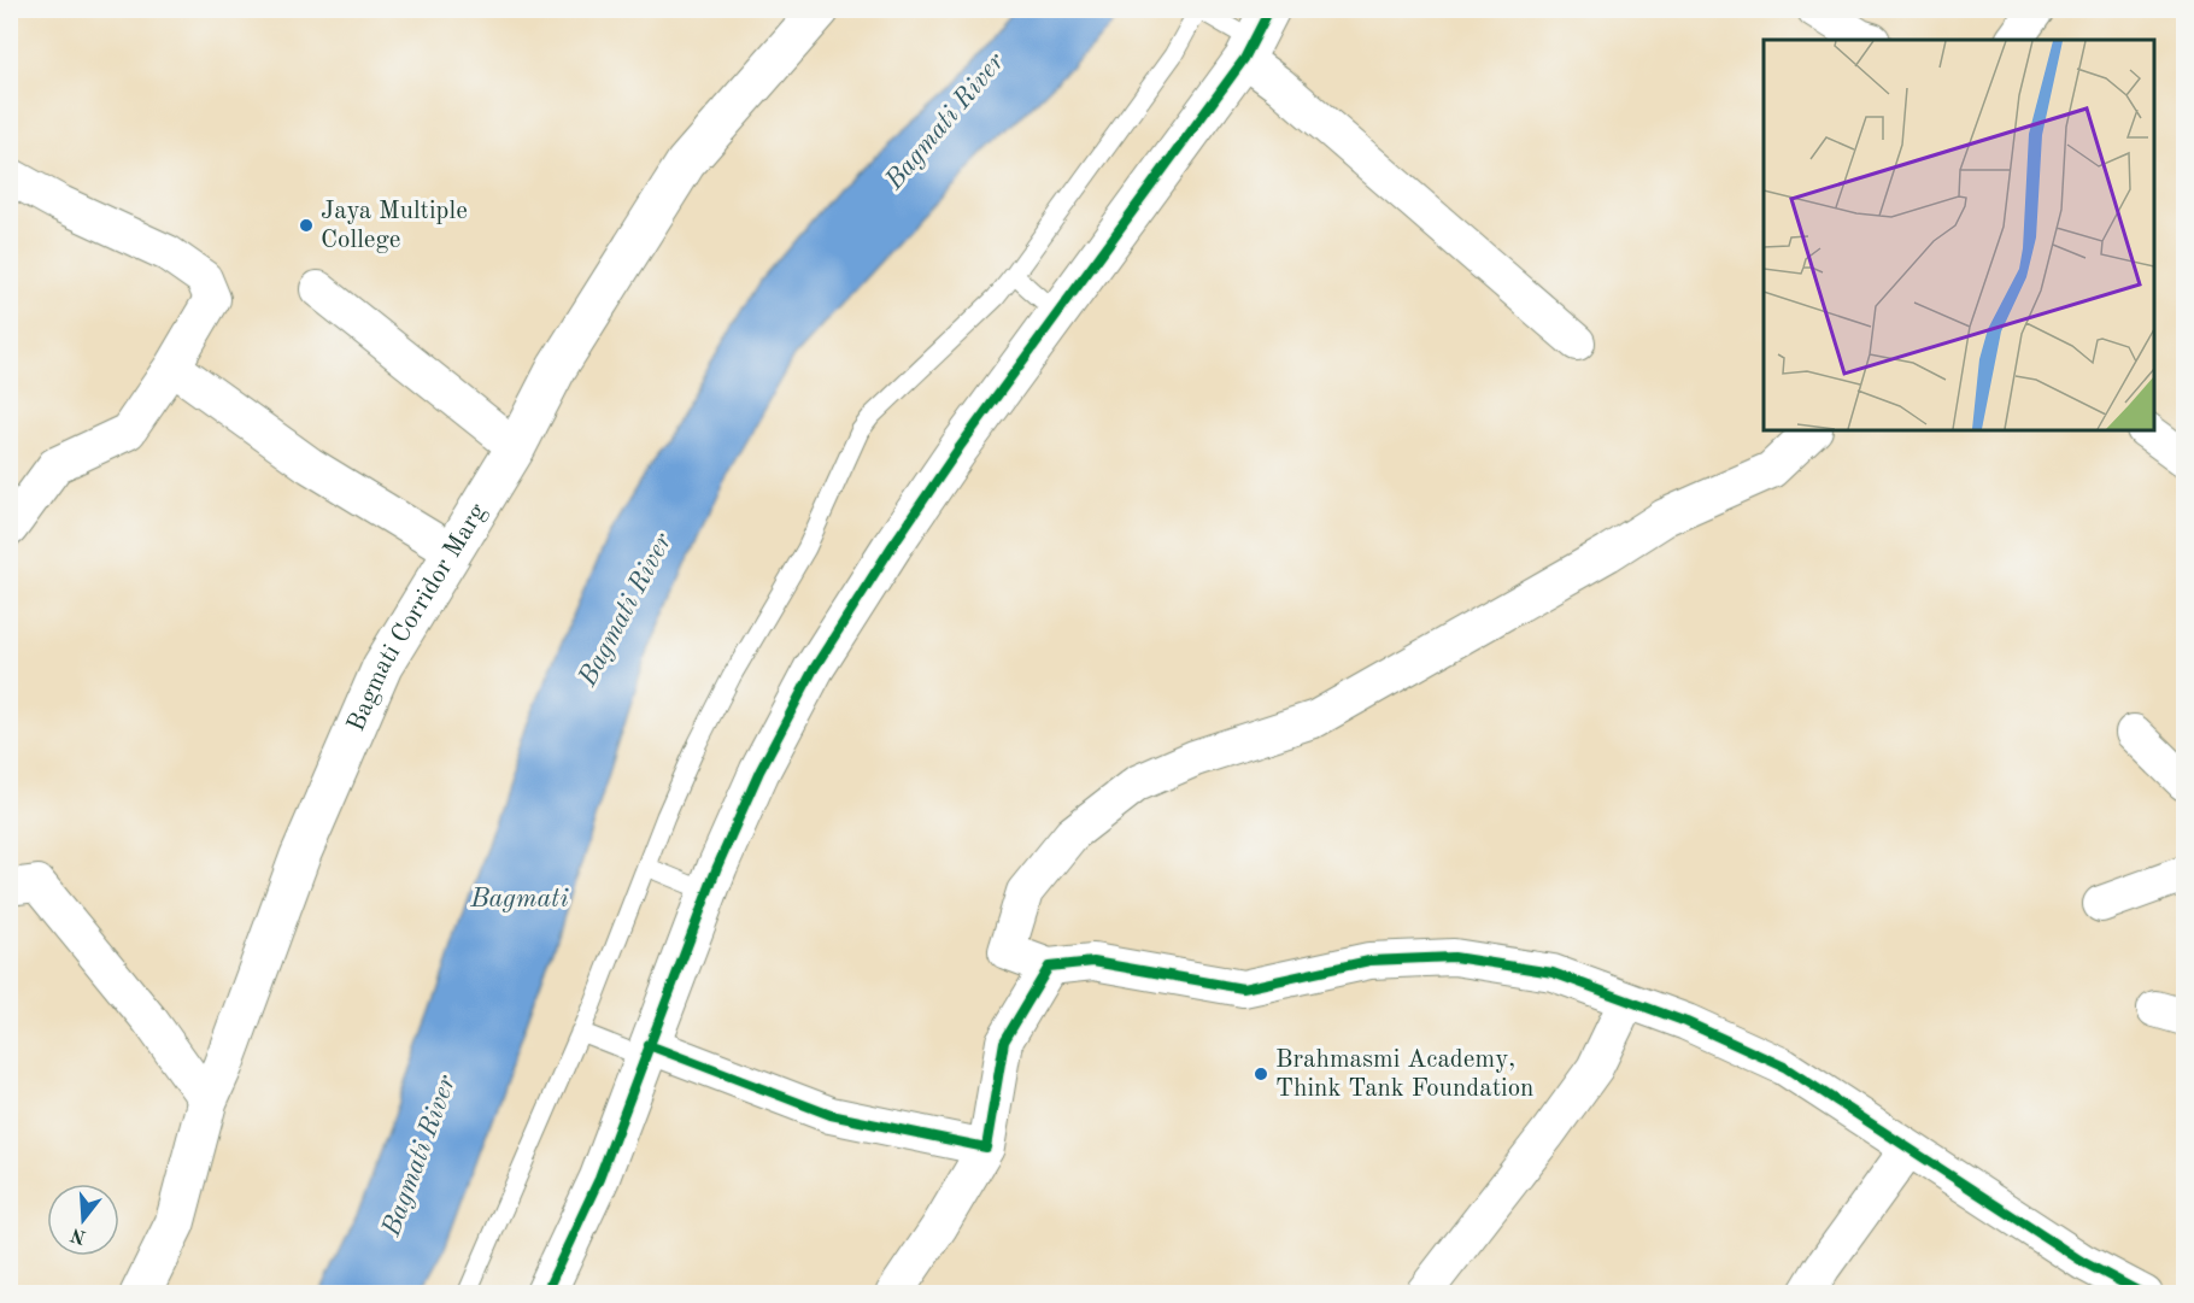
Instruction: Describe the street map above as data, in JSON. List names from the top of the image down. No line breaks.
{"streets":{"street":["Bagmati Corridor Marg"]},"water":["Bagmati River","Bagmati"],"places":["Jaya Multiple College","Brahmasmi Academy, Think Tank Foundation"],"north":"bottom"}
